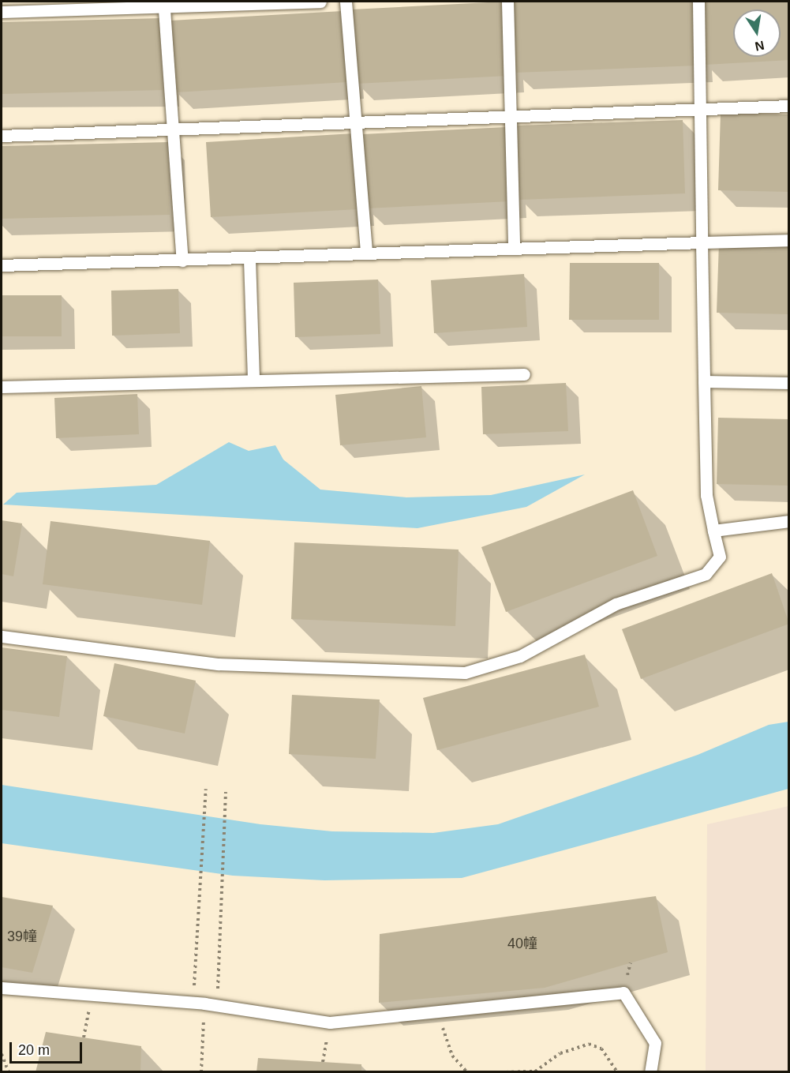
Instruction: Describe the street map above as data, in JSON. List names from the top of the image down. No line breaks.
{"house_numbers":["39幢","40幢"],"scale_bar":"20 m","north":"bottom"}
